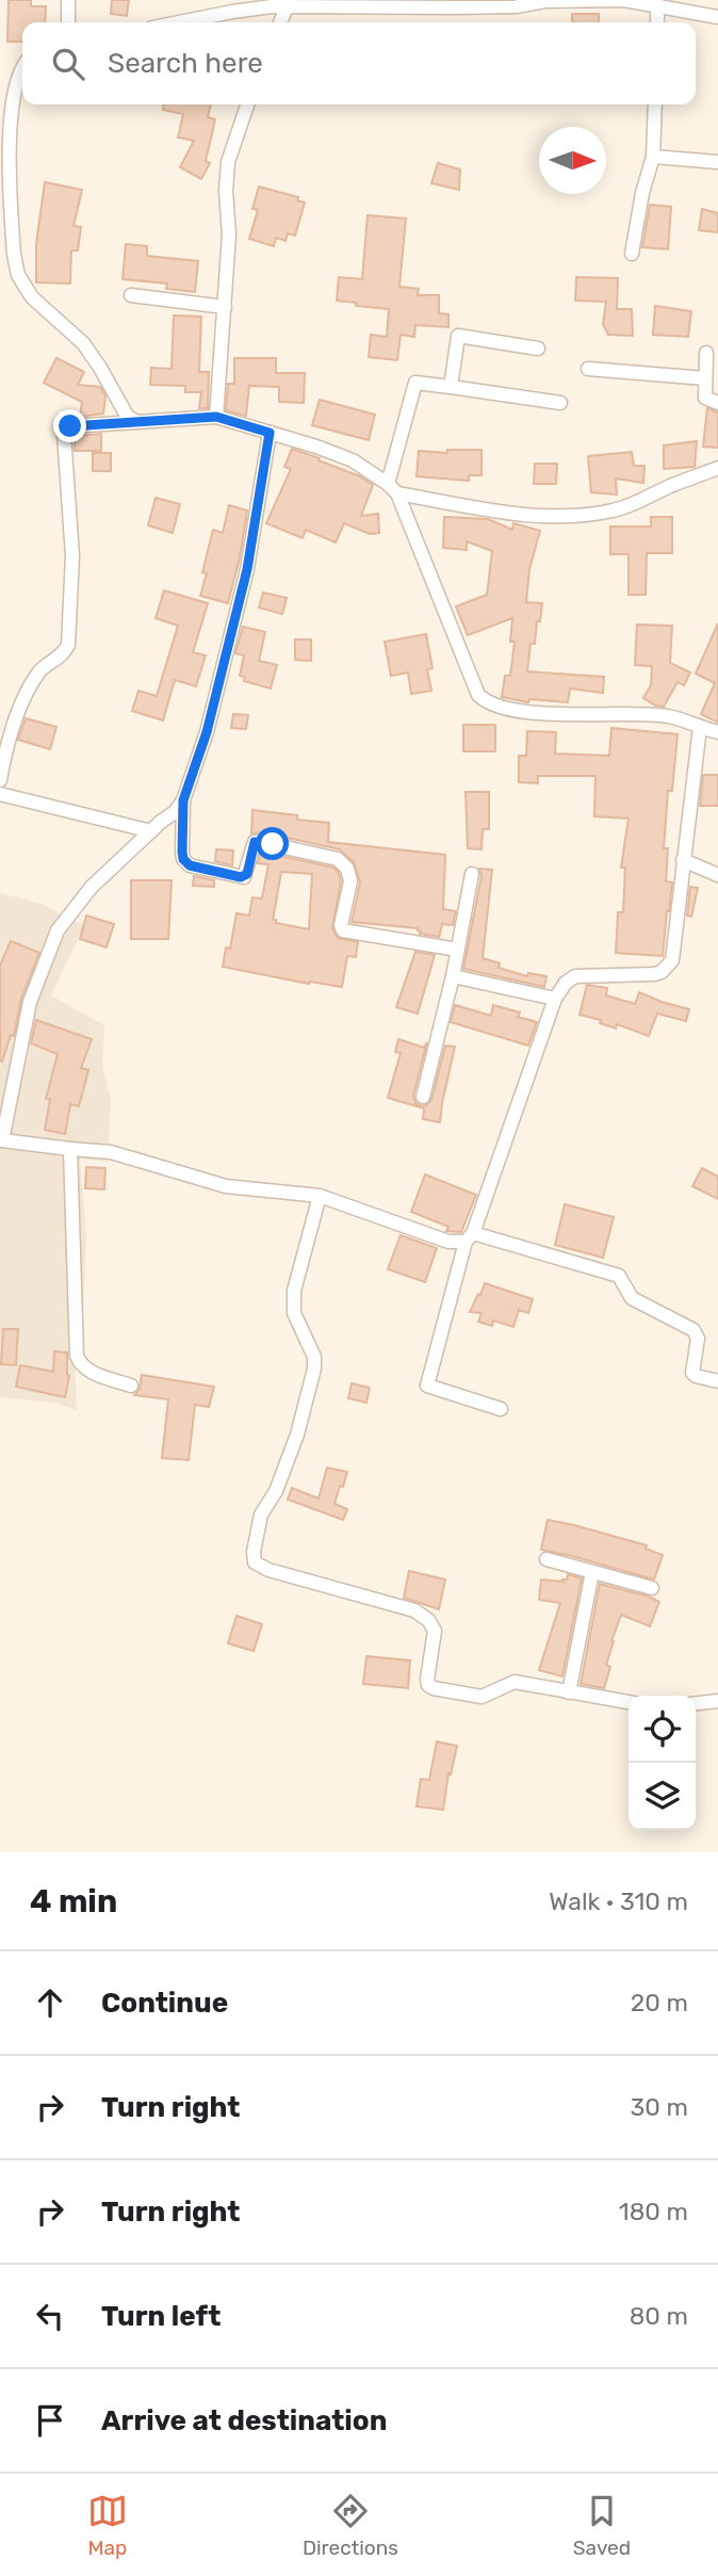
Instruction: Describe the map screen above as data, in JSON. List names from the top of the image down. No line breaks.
{"north":"right","page":{"search":"Search here","heading":["4 min","Walk · 310 m"],"list":[["Continue","20 m"],["Turn right","30 m"],["Turn right","180 m"],["Turn left","80 m"],"Arrive at destination"],"nav":["Map","Directions","Saved"]}}
